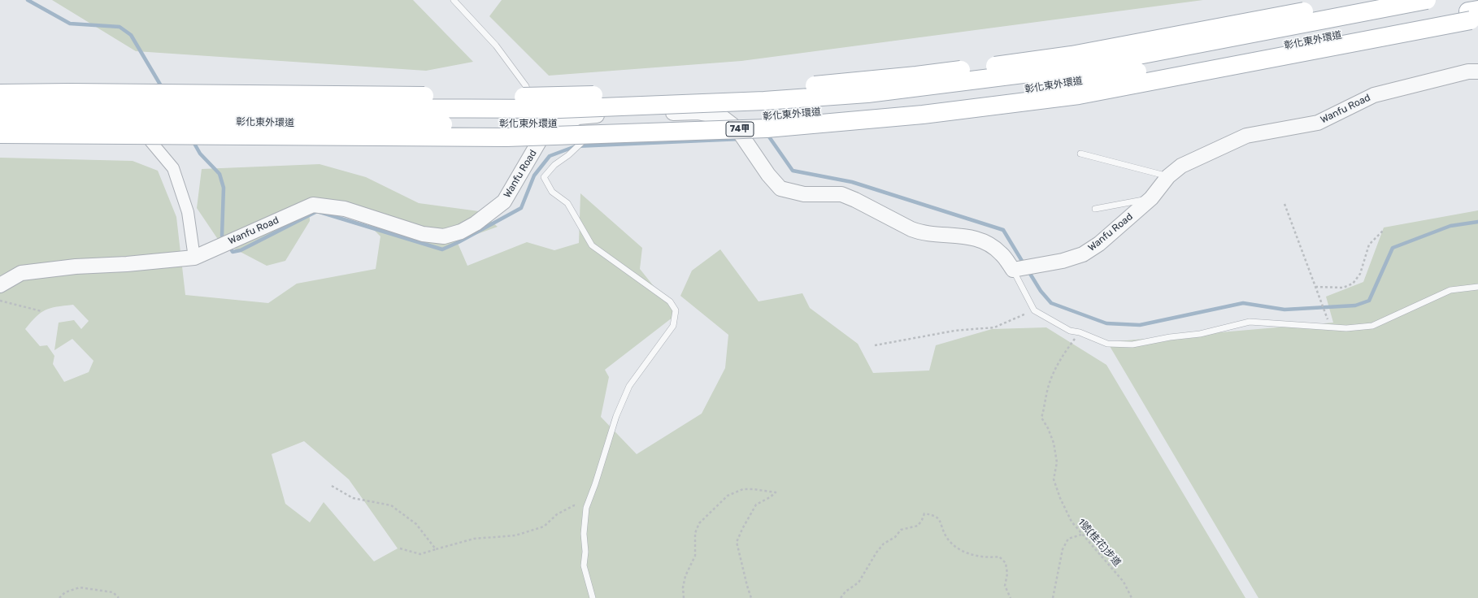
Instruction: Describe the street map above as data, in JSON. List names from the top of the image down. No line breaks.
{"streets":{"main road":["彰化東外環道","74甲"],"street":["Wanfu Road"],"path":["1號(桂花)步道"]},"crossings":[["彰化東外環道","74甲"]]}
